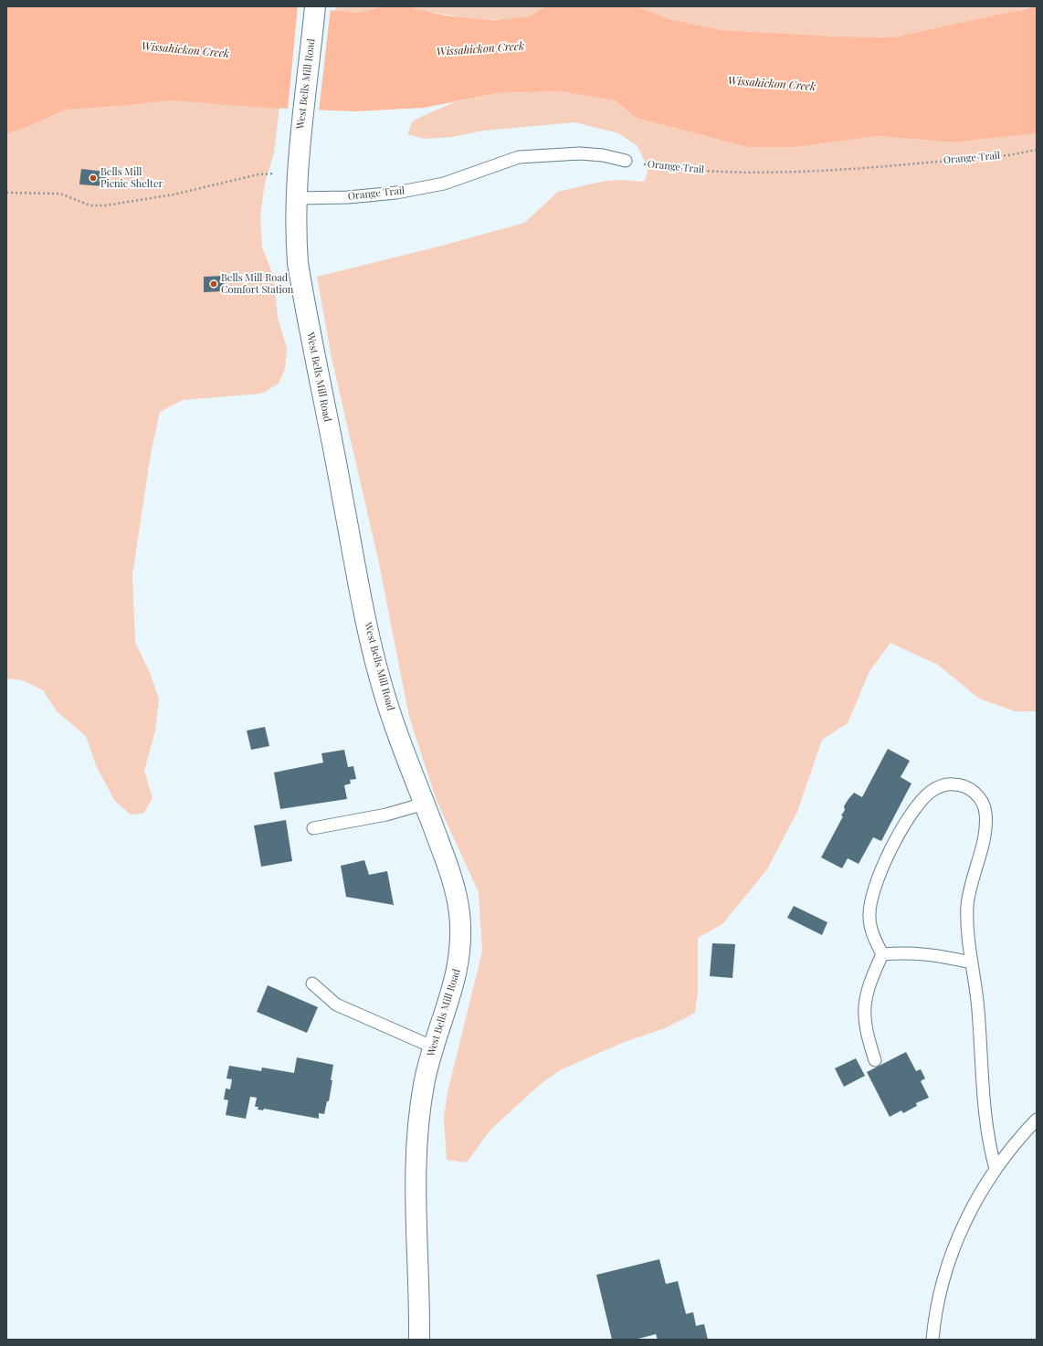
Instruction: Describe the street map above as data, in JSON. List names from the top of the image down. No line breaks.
{"streets":{"street":["West Bells Mill Road"],"lane":["Orange Trail"]},"crossings":[["West Bells Mill Road","Orange Trail"]],"water":["Wissahickon Creek"],"places":["Bells Mill Picnic Shelter","Bells Mill Road Comfort Station"]}
